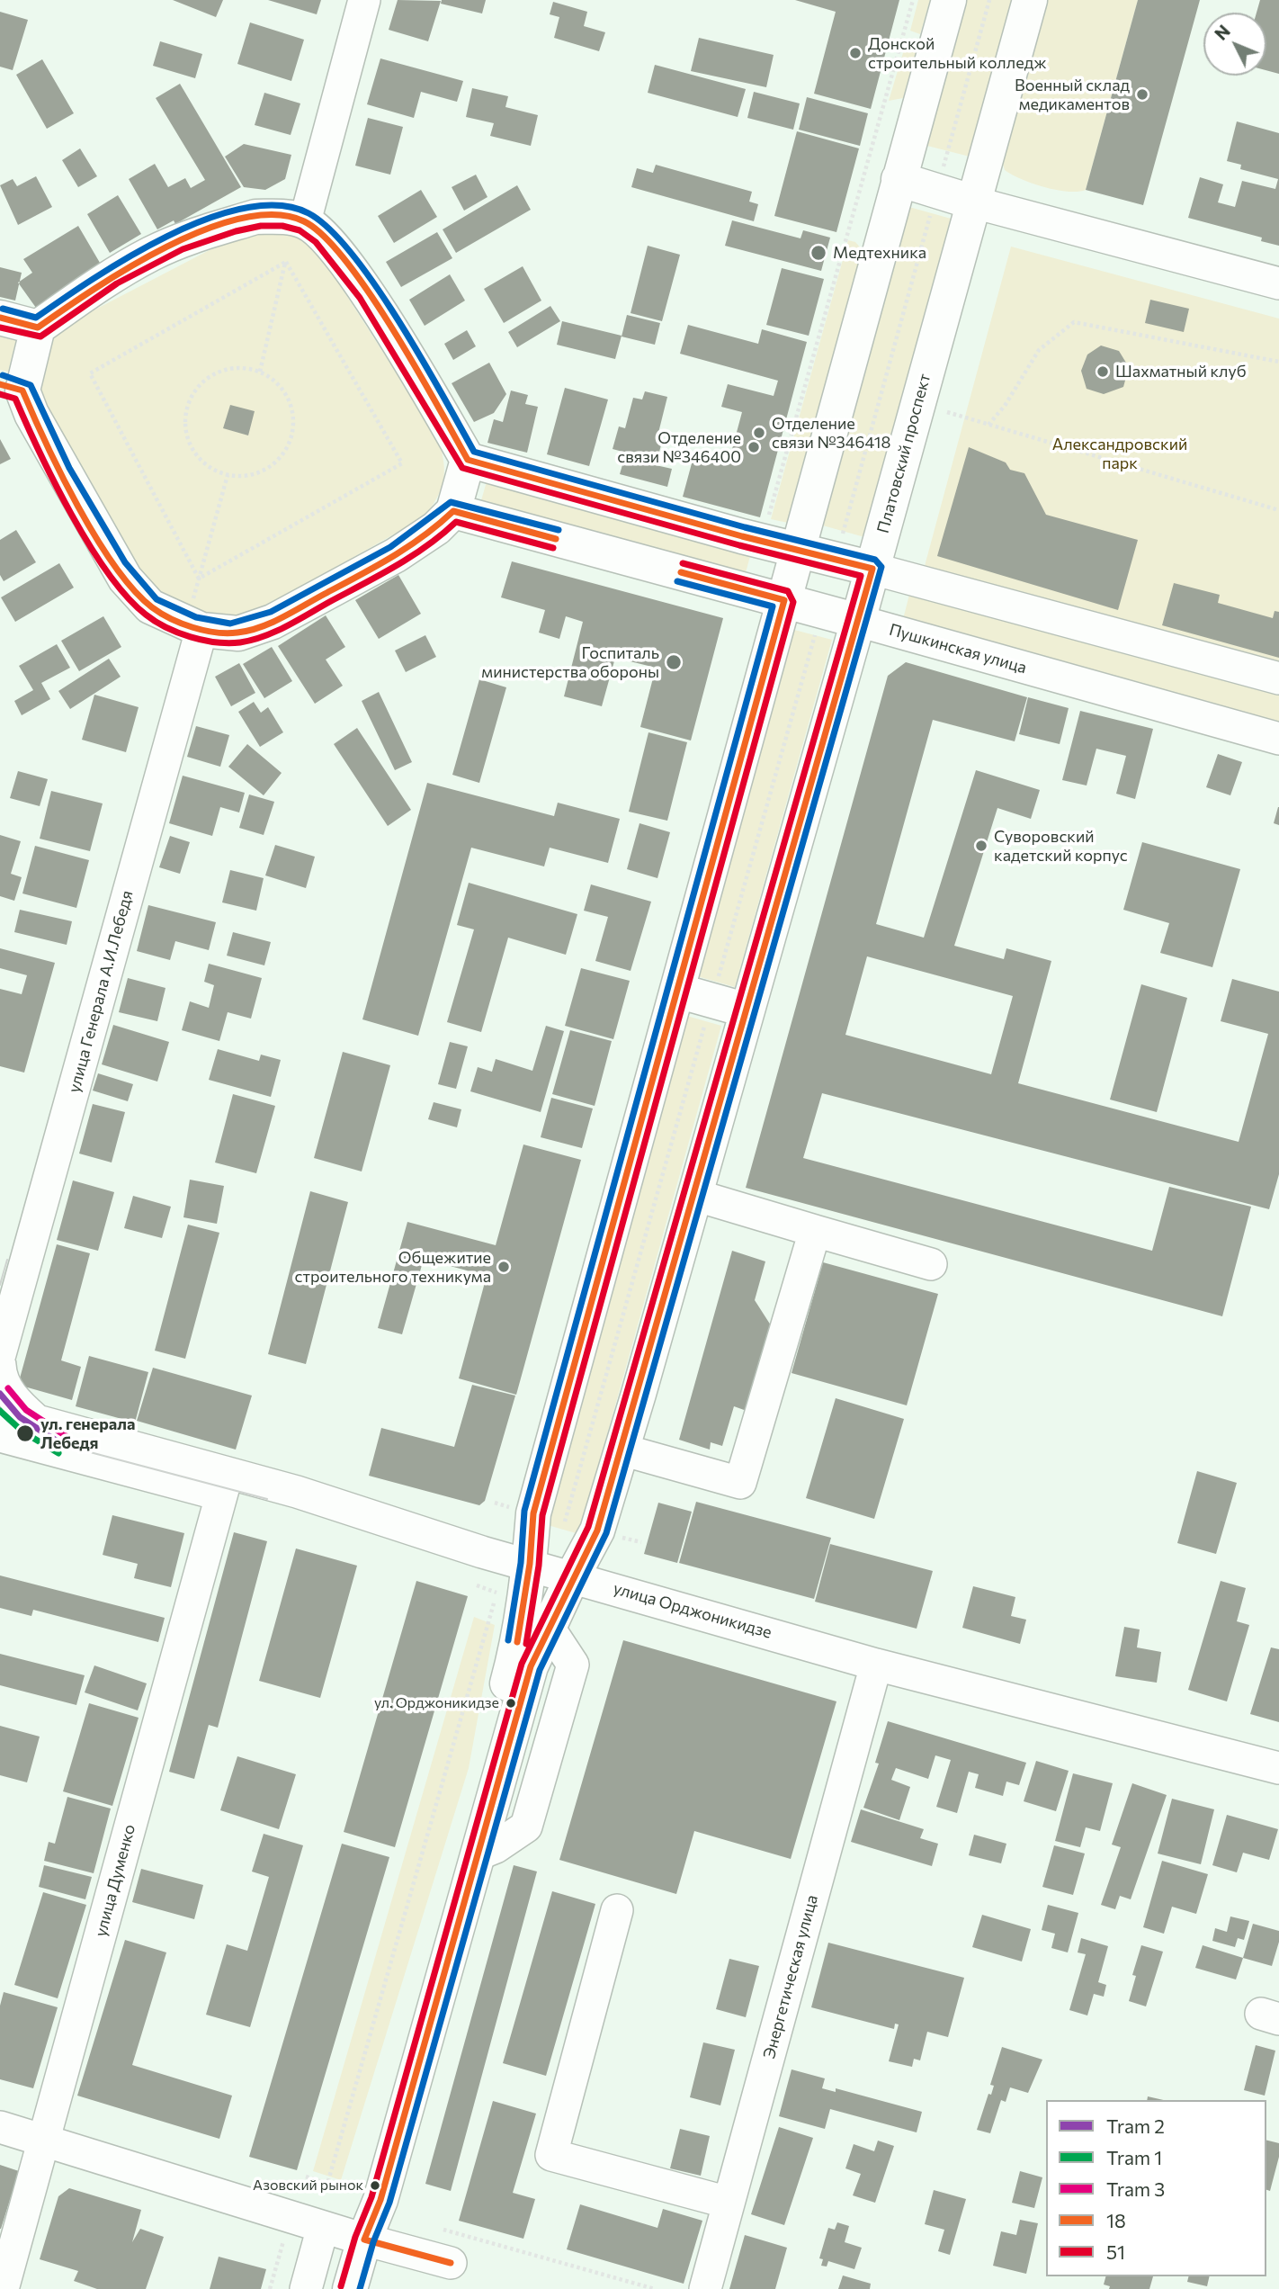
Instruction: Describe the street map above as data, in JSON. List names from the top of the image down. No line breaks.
{"streets":{"main road":["Платовский проспект","Пушкинская улица"],"street":["улица Генерала А.И.Лебедя","улица Орджоникидзе","улица Думенко","Энергетическая улица"]},"crossings":[["Платовский проспект","Пушкинская улица"],["Платовский проспект","улица Орджоникидзе"],["улица Орджоникидзе","улица Думенко"],["улица Орджоникидзе","Энергетическая улица"]],"parks":["Александровский парк"],"places":["Донской строительный колледж","Военный склад медикаментов","Медтехника","Шахматный клуб","Отделение связи №346418","Отделение связи №346400","Госпиталь министерства обороны","Суворовский кадетский корпус","Общежитие строительного техникума","ул. генерала Лебедя","ул. Орджоникидзе","Азовский рынок"],"lines":["transit line 18","transit line 51","tram line 3","tram line 2","tram line 1"],"legend":["Tram 2","Tram 1","Tram 3","18","51"],"north":"top left"}
